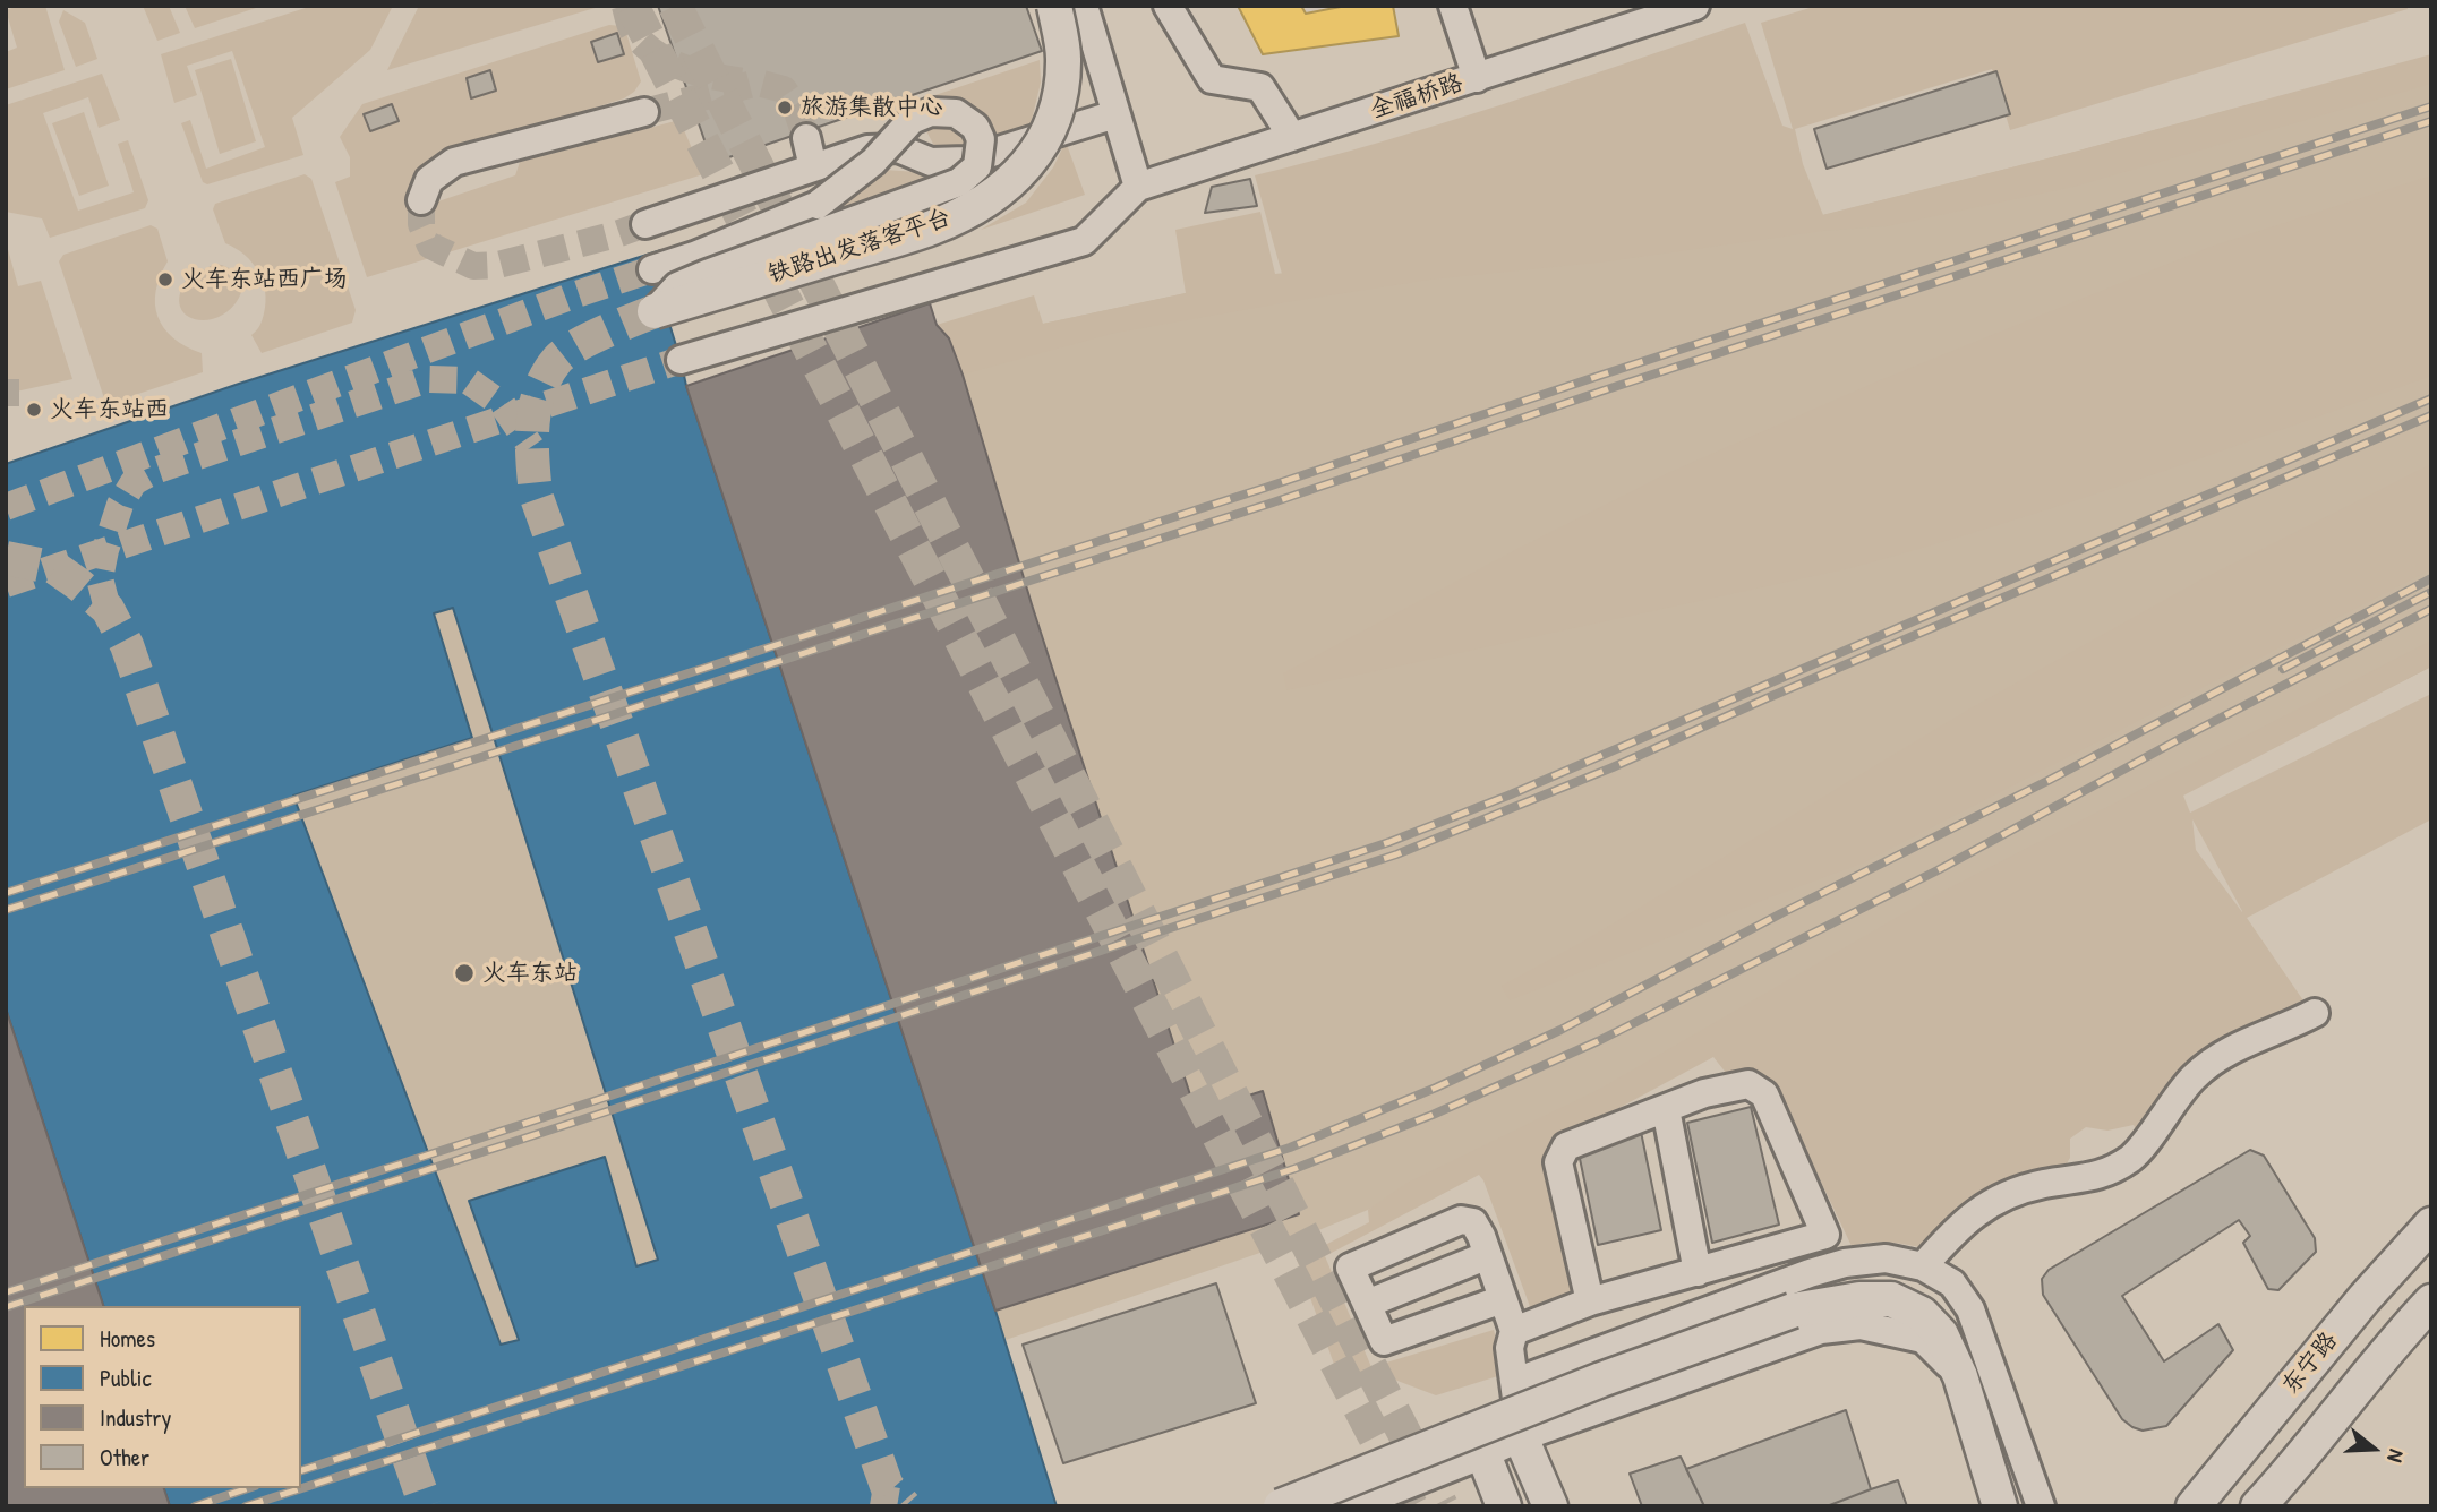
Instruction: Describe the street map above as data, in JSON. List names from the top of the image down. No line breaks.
{"streets":{"main road":["铁路出发落客平台","东宁路"],"street":["全福桥路"]},"places":["旅游集散中心","火车东站西广场","火车东站西","火车东站"],"legend":["Homes","Public","Industry","Other"],"north":"right"}
